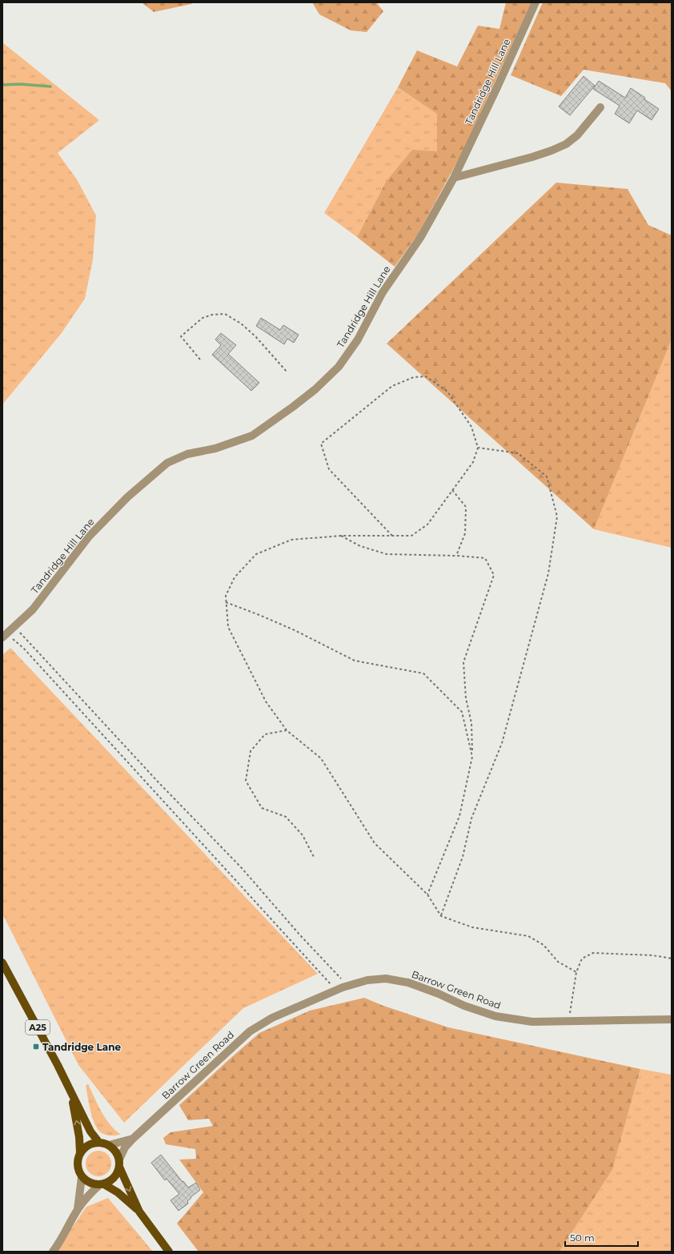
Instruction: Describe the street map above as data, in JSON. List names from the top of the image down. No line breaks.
{"streets":{"main road":["A25"],"street":["Tandridge Hill Lane","Barrow Green Road"]},"crossings":[["Barrow Green Road","A25"]],"places":{"transit":["Tandridge Lane"]},"scale_bar":"50 m"}
